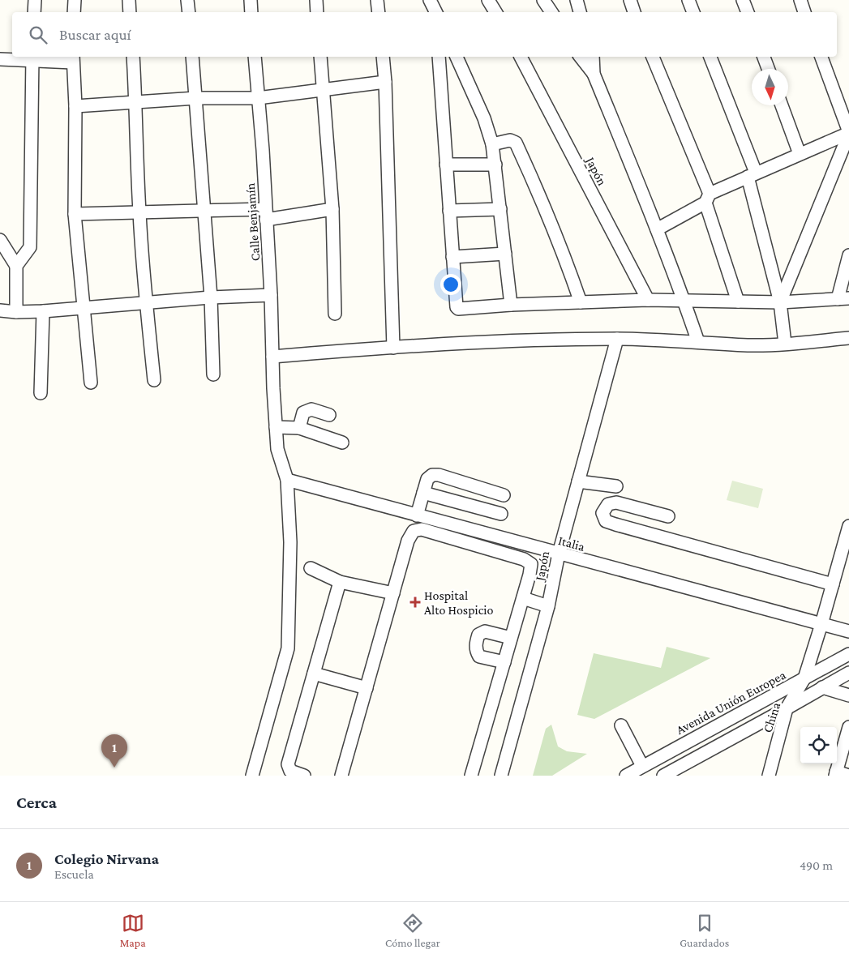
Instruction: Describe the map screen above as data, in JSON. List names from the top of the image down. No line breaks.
{"streets":{"street":["Japón","Calle Benjamín","Italia","Avenida Unión Europea","China"]},"crossings":[["Japón","Italia"],["Calle Benjamín","Italia"],["Italia","China"],["Avenida Unión Europea","China"]],"places":{"health":["Hospital Alto Hospicio"]},"north":"bottom","page":{"search":"Buscar aquí","pins":"1","heading":"Cerca","list":[{"mark":"1","name":"Colegio Nirvana","note":"Escuela","value":"490 m"}],"nav":["Mapa","Cómo llegar","Guardados"]}}
